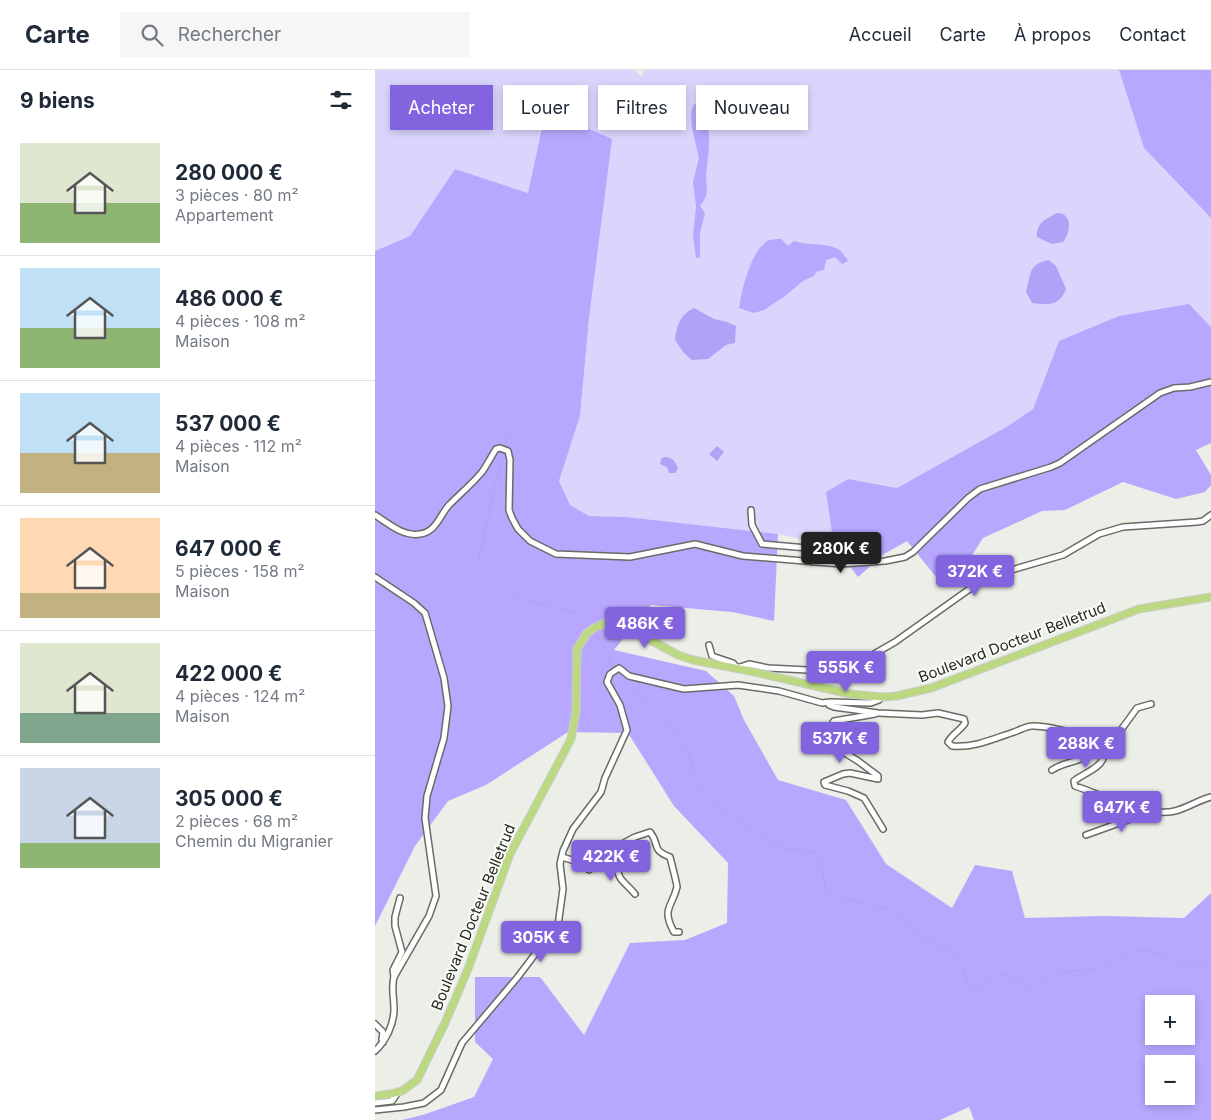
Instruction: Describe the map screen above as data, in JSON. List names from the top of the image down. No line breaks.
{"streets":{"main road":["Boulevard Docteur Belletrud"]},"page":{"header":"Carte","search":"Rechercher","nav":["Accueil","Carte","À propos","Contact"],"heading":"9 biens","chip":["Acheter","Louer","Filtres","Nouveau"],"list":[{"name":"280 000 €","note":"3 pièces · 80 m² · Appartement"},{"name":"486 000 €","note":"4 pièces · 108 m² · Maison"},{"name":"537 000 €","note":"4 pièces · 112 m² · Maison"},{"name":"647 000 €","note":"5 pièces · 158 m² · Maison"},{"name":"422 000 €","note":"4 pièces · 124 m² · Maison"},{"name":"305 000 €","note":"2 pièces · 68 m² · Chemin du Migranier"}],"price":["280K €","372K €","486K €","555K €","537K €","288K €","647K €","422K €","305K €"],"map_buttons":["+","−"]}}
